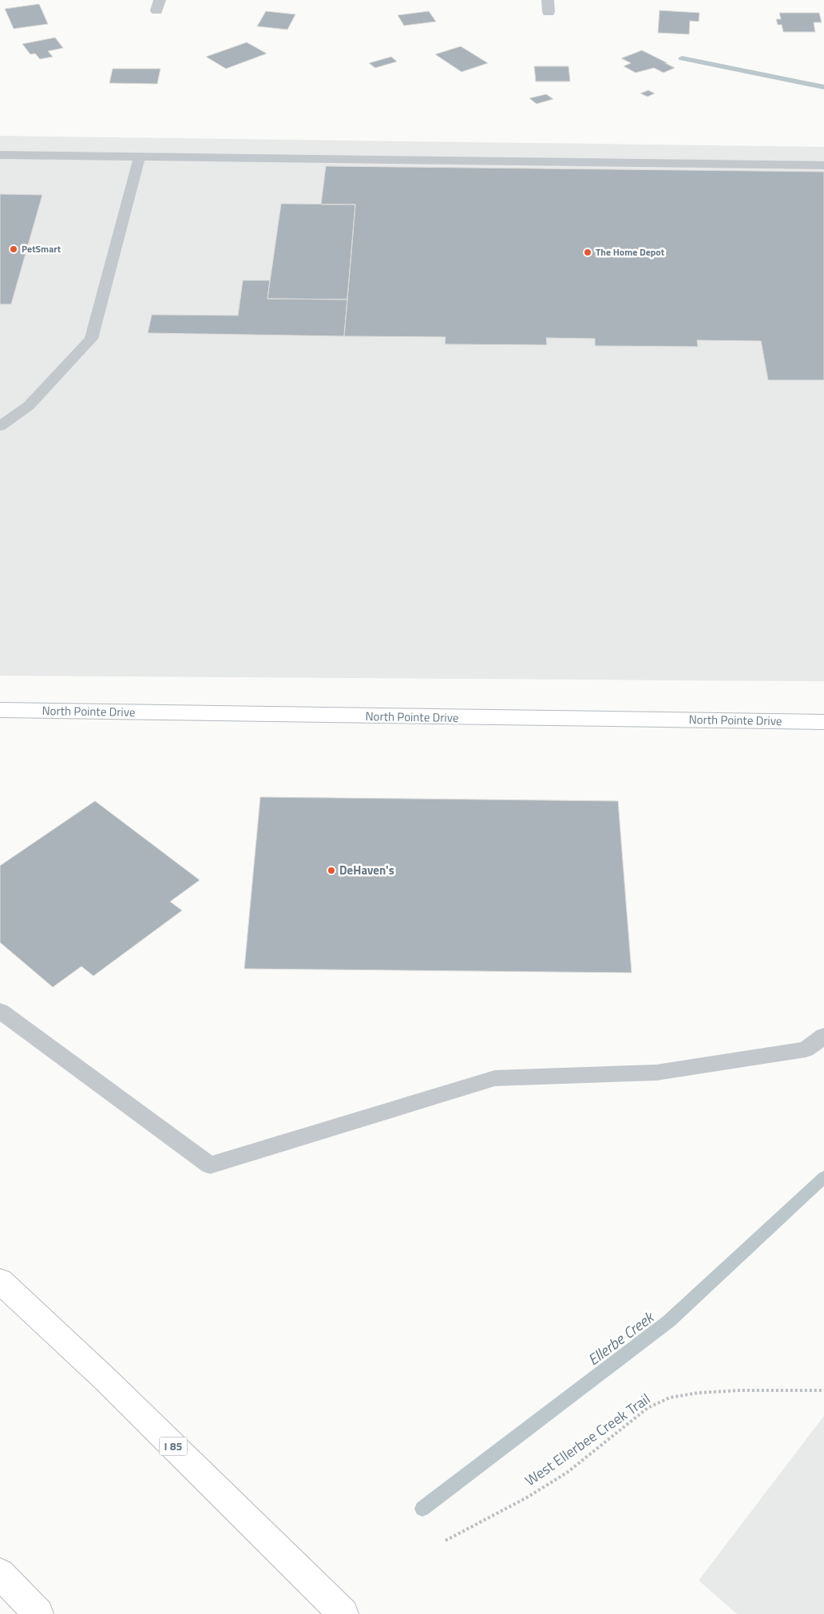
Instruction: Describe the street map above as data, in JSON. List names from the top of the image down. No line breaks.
{"streets":{"main road":["North Pointe Drive","I 85"],"path":["West Ellerbee Creek Trail"]},"water":["Ellerbe Creek"],"places":["PetSmart","The Home Depot","DeHaven's"]}
